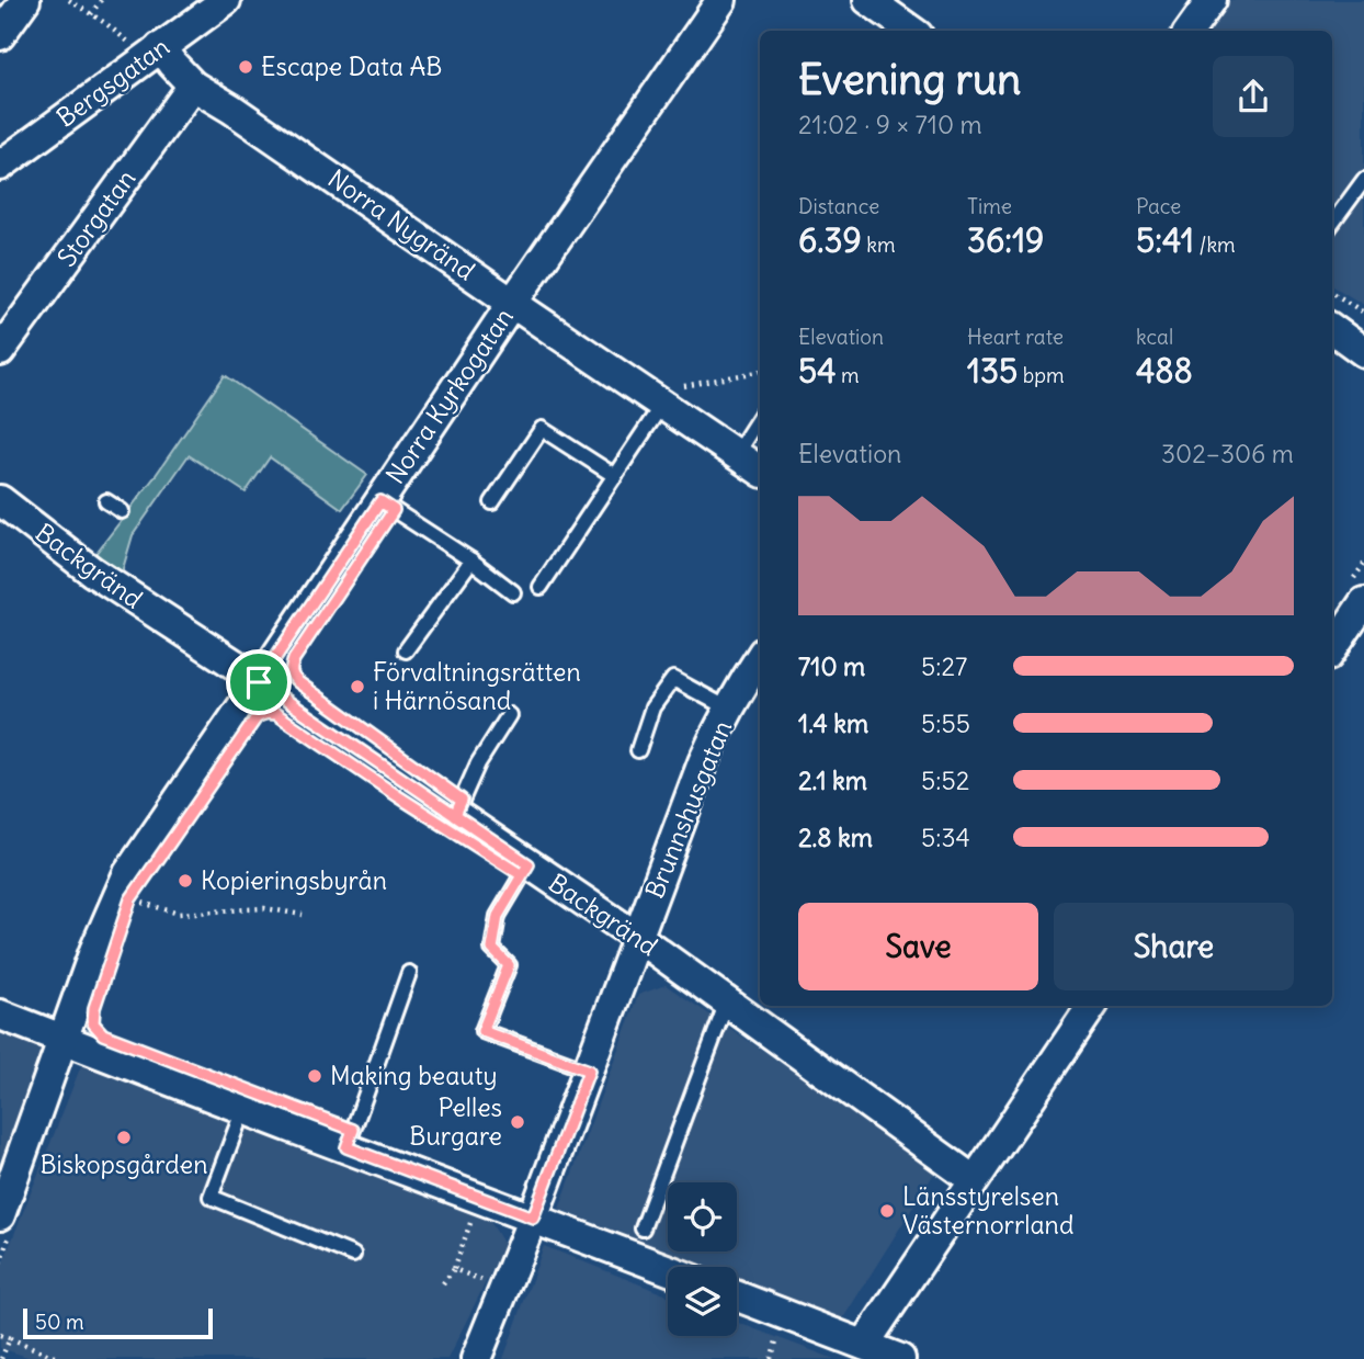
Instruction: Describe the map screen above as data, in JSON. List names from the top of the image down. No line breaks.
{"streets":{"street":["Bergsgatan","Storgatan","Norra Nygränd","Norra Kyrkogatan","Backgränd","Brunnshusgatan"]},"crossings":[["Bergsgatan","Norra Nygränd"],["Storgatan","Norra Nygränd"],["Norra Nygränd","Norra Kyrkogatan"],["Norra Kyrkogatan","Backgränd"],["Backgränd","Brunnshusgatan"]],"places":["Escape Data AB","Förvaltningsrätten i Härnösand","Kopieringsbyrån","Making beauty","Pelles Burgare","Biskopsgården","Länsstyrelsen Västernorrland"],"scale_bar":"50 m","page":{"heading":["Evening run","21:02 · 9 × 710 m"],"stats":[["Distance","6.39 km"],["Time","36:19"],["Pace","5:41 /km"],["Elevation","54 m"],["Heart rate","135 bpm"],["kcal","488"]],"chart":["Elevation","302–306 m"],"list":[{"name":"710 m","note":"5:27"},{"name":"1.4 km","note":"5:55"},{"name":"2.1 km","note":"5:52"},{"name":"2.8 km","note":"5:34"}],"buttons":["Save","Share"],"scale":"50 m"}}
